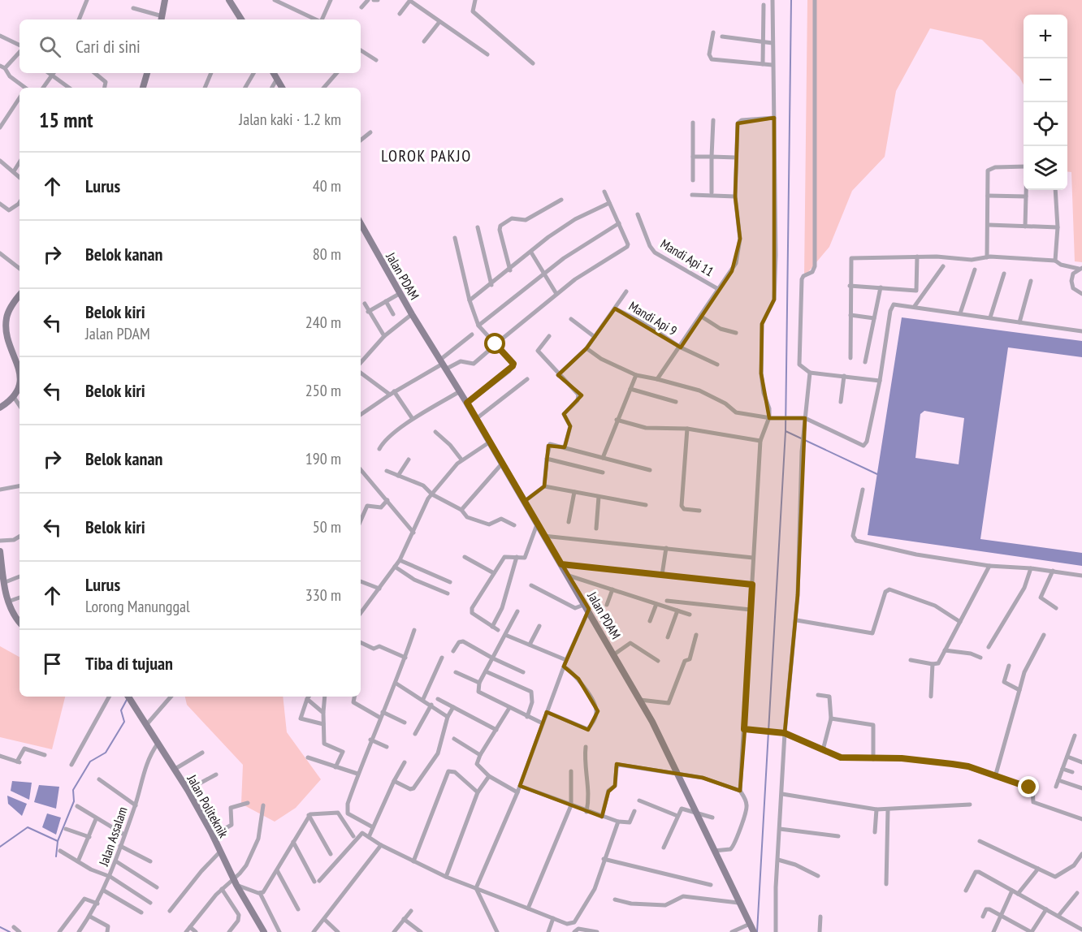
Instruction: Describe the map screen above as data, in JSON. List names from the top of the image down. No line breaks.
{"streets":{"street":["Mandi Api 11","Jalan PDAM","Mandi Api 9","Jalan Politeknik","Jalan Assalam"]},"crossings":[["Jalan Politeknik","Jalan Assalam"]],"districts":["LOROK PAKJO"],"page":{"map_buttons":["+","−"],"search":"Cari di sini","heading":["15 mnt","Jalan kaki · 1.2 km"],"list":[["Lurus","40 m"],["Belok kanan","80 m"],["Belok kiri","Jalan PDAM","240 m"],["Belok kiri","250 m"],["Belok kanan","190 m"],["Belok kiri","50 m"],["Lurus","Lorong Manunggal","330 m"],"Tiba di tujuan"]}}
